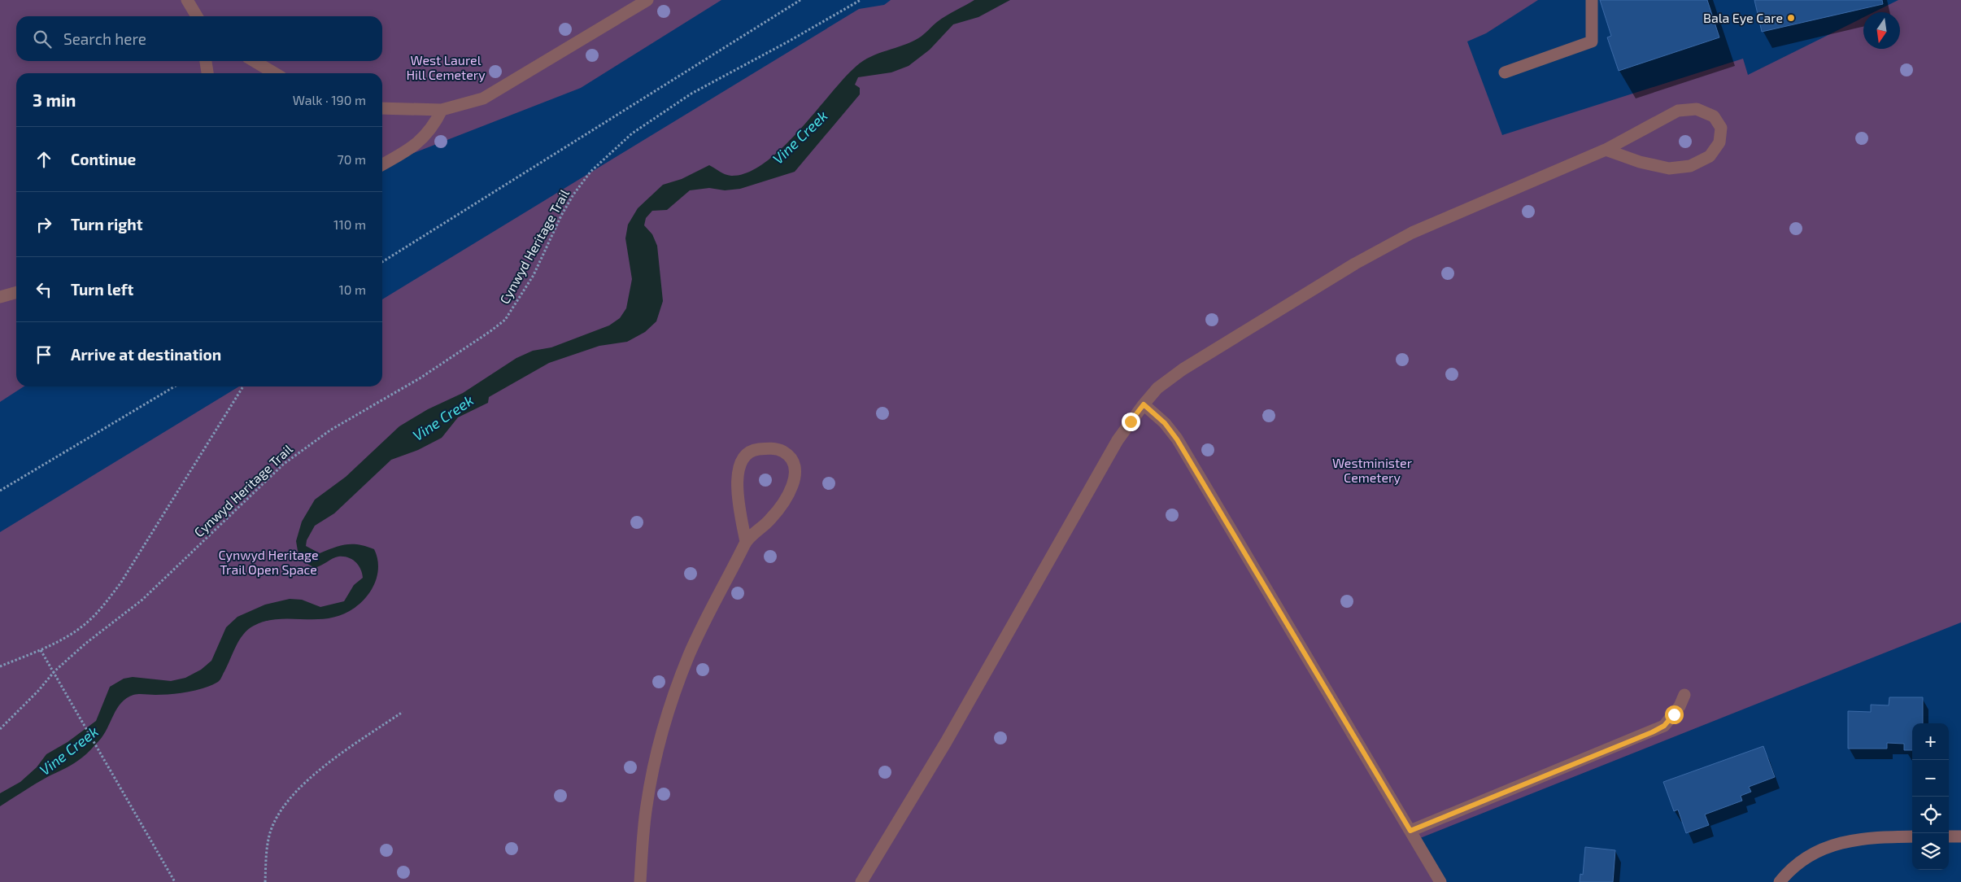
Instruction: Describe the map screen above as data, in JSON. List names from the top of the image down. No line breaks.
{"streets":{"path":["Cynwyd Heritage Trail"]},"water":["Vine Creek"],"parks":["West Laurel Hill Cemetery","Westminister Cemetery","Cynwyd Heritage Trail Open Space"],"places":["Bala Eye Care"],"north":"bottom","page":{"search":"Search here","heading":["3 min","Walk · 190 m"],"list":[["Continue","70 m"],["Turn right","110 m"],["Turn left","10 m"],"Arrive at destination"],"map_buttons":["+","−"]}}
